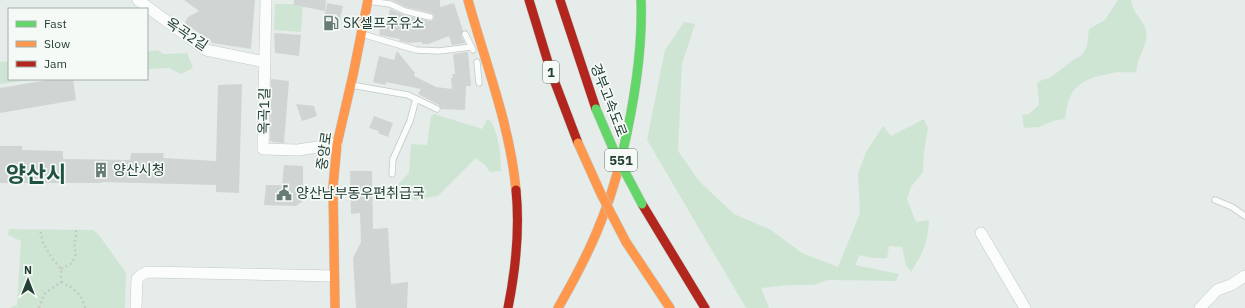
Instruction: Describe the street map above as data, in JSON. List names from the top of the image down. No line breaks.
{"streets":{"main road":["1","경부고속도로","중앙로","551"],"street":["옥곡2길","옥곡1길"]},"crossings":[["옥곡2길","옥곡1길"],["옥곡1길","중앙로"]],"districts":["양산시"],"places":{"fuel station":["SK셀프주유소"],"building":["양산시청"],"public building":["양산남부동우편취급국"]},"legend":["Fast","Slow","Jam"],"north":"top"}
